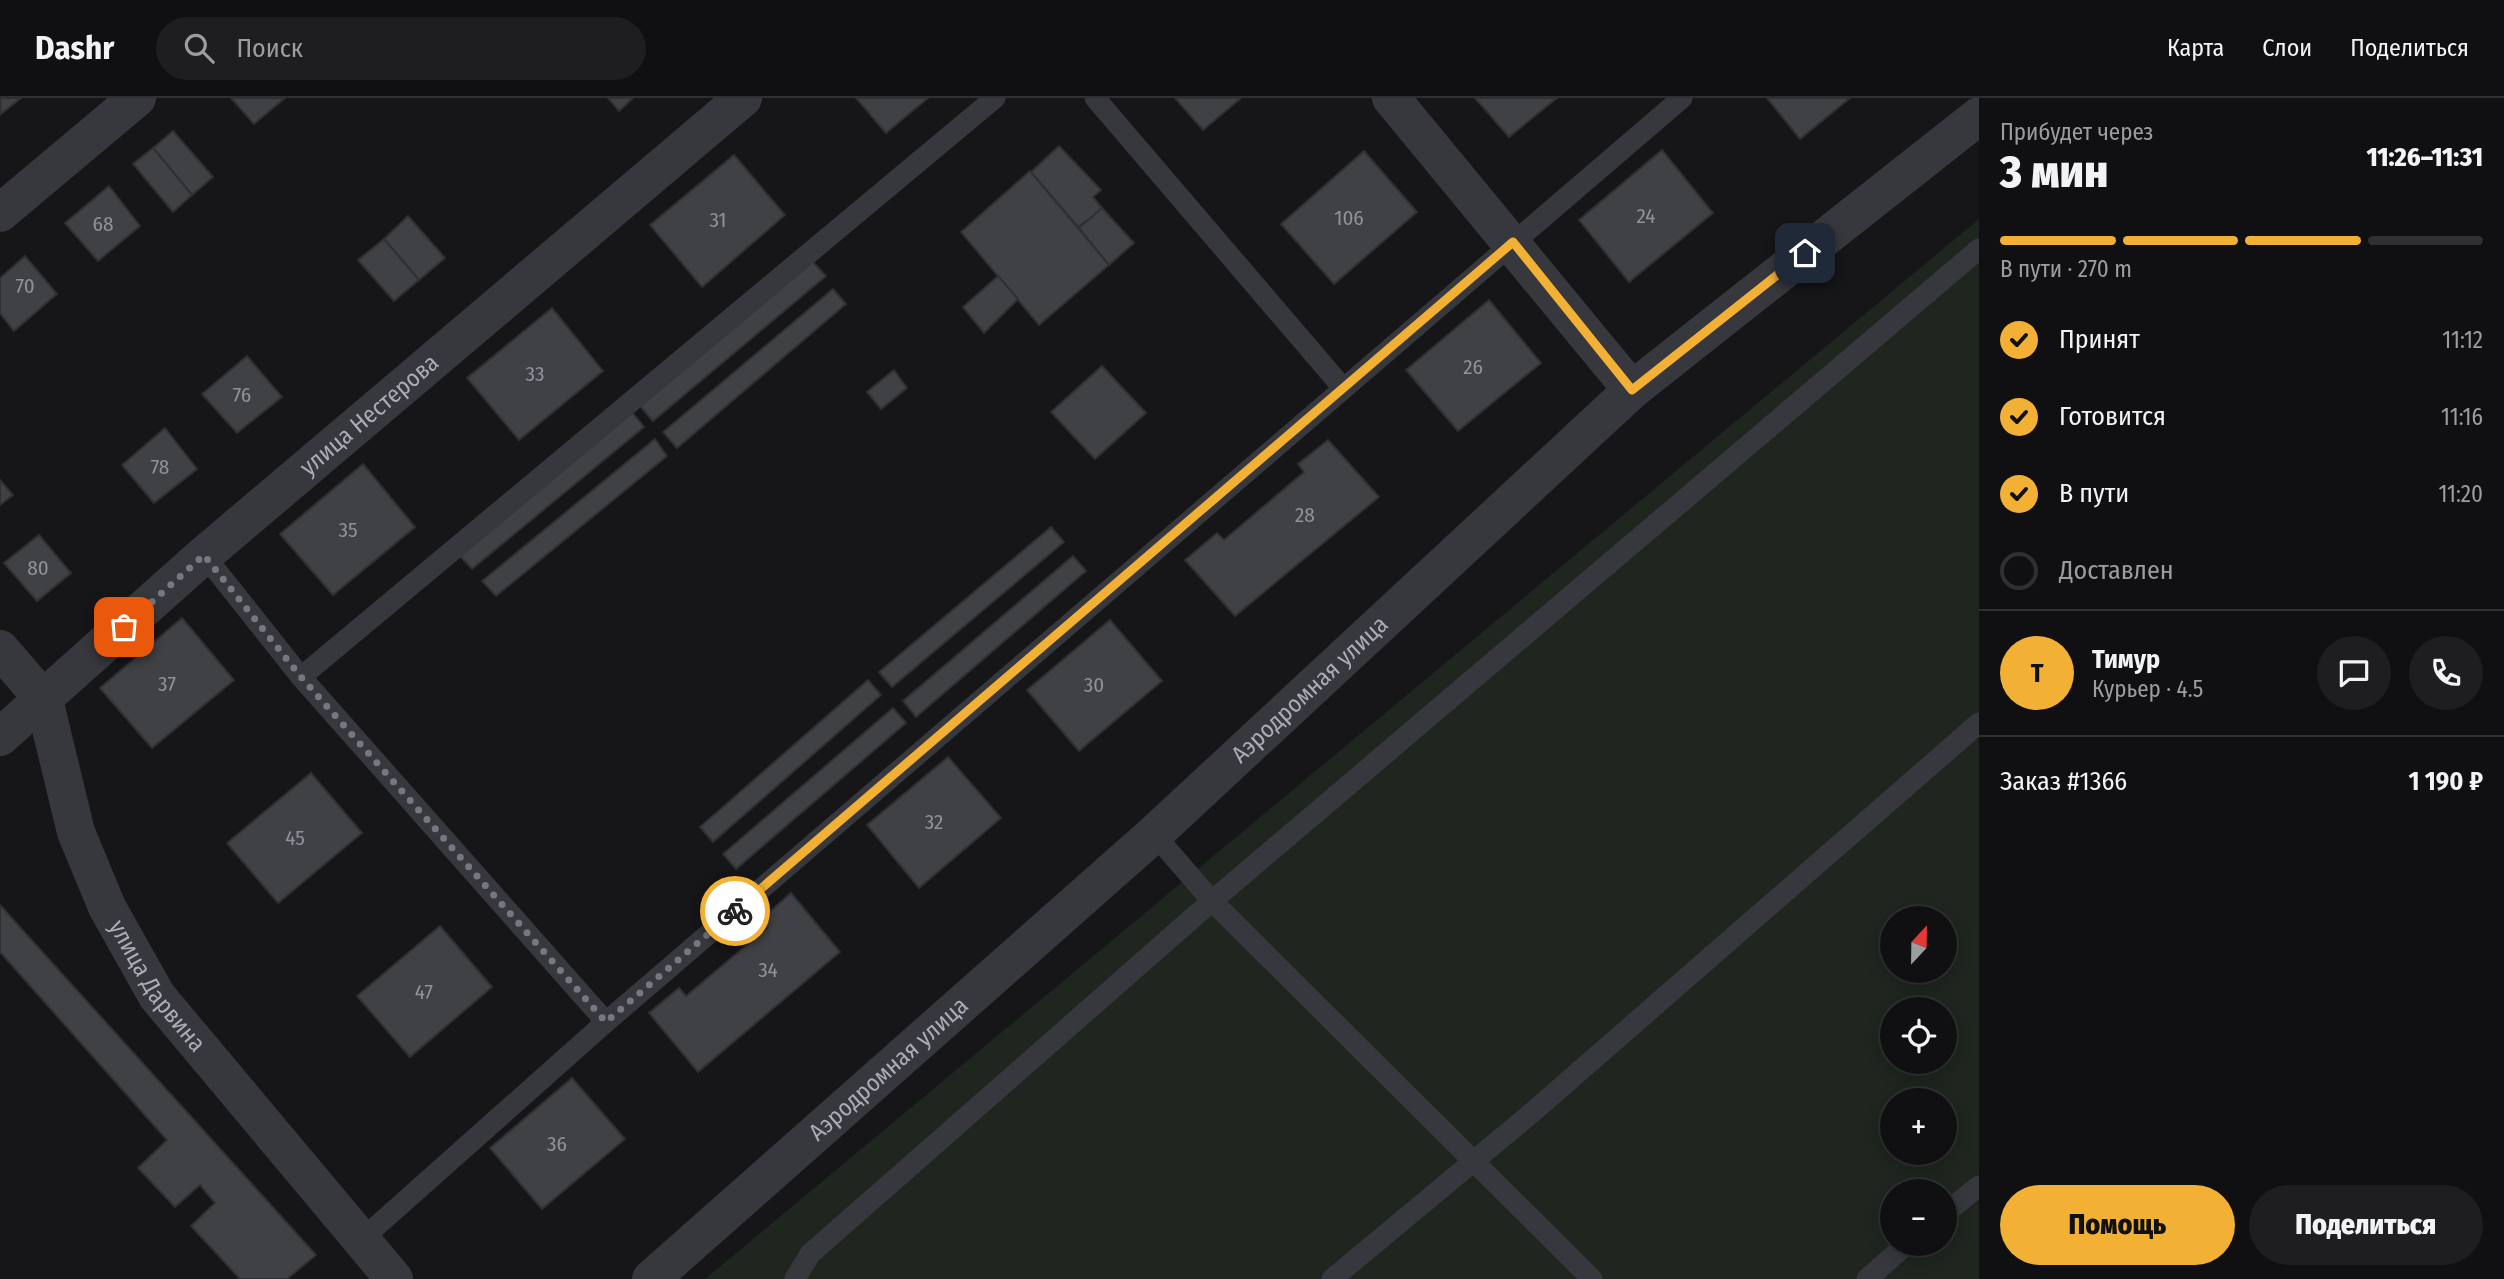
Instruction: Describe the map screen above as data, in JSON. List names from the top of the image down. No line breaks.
{"streets":{"street":["улица Нестерова","Аэродромная улица","улица Дарвина"]},"crossings":[["улица Нестерова","улица Дарвина"]],"house_numbers":["24","106","31","68","70","26","33","76","78","28","35","80","37","30","32","45","34","47","36"],"north":"top","page":{"header":"Dashr","search":"Поиск","nav":["Карта","Слои","Поделиться"],"heading":["3 мин","Прибудет через","11:26–11:31"],"panel":["Тимур","Курьер · 4.5","Заказ #1366","1 190 ₽"],"bar":"В пути · 270 m","list":[["Принят","11:12"],["Готовится","11:16"],["В пути","11:20"],"Доставлен"],"round":"Т","map_buttons":["+","−"],"buttons":["Помощь","Поделиться"]}}
